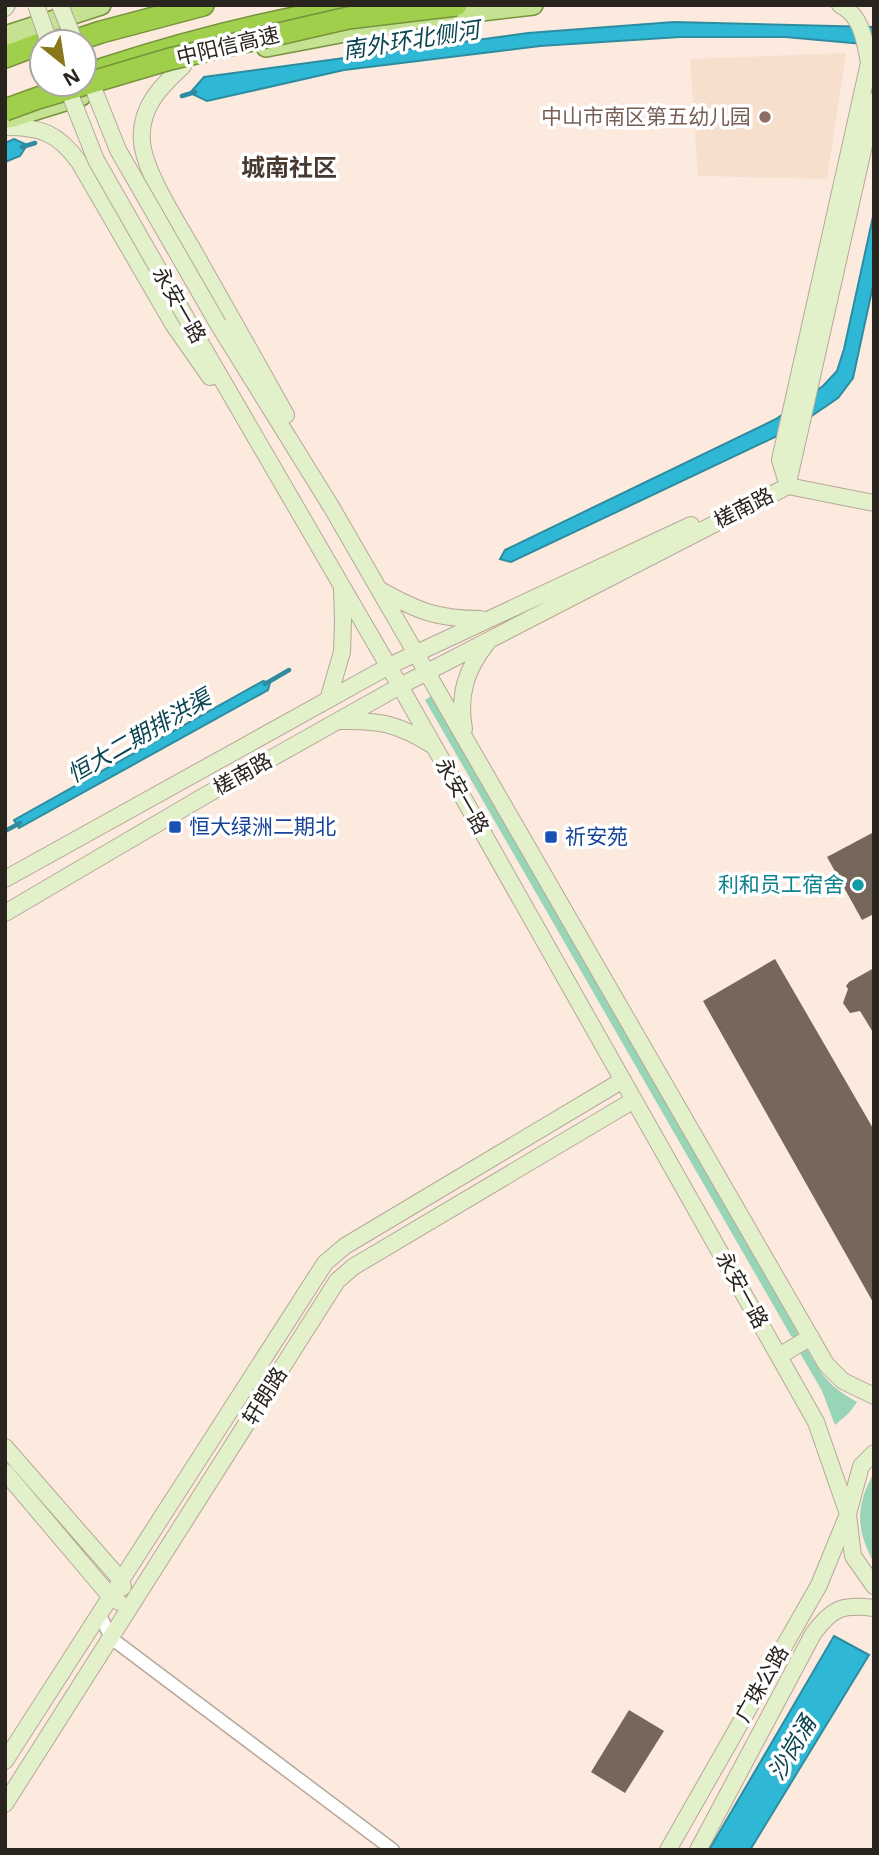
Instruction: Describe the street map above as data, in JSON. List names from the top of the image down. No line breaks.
{"streets":{"highway":["中阳信高速"],"main road":["永安一路","槎南路","轩朗路","广珠公路"]},"crossings":[["永安一路","槎南路"],["永安一路","轩朗路"],["永安一路","广珠公路"]],"districts":["城南社区"],"water":["南外环北侧河","恒大二期排洪渠","沙岗涌"],"places":{"other":["中山市南区第五幼儿园","利和员工宿舍"],"transit":["恒大绿洲二期北","祈安苑"]},"north":"bottom right"}
